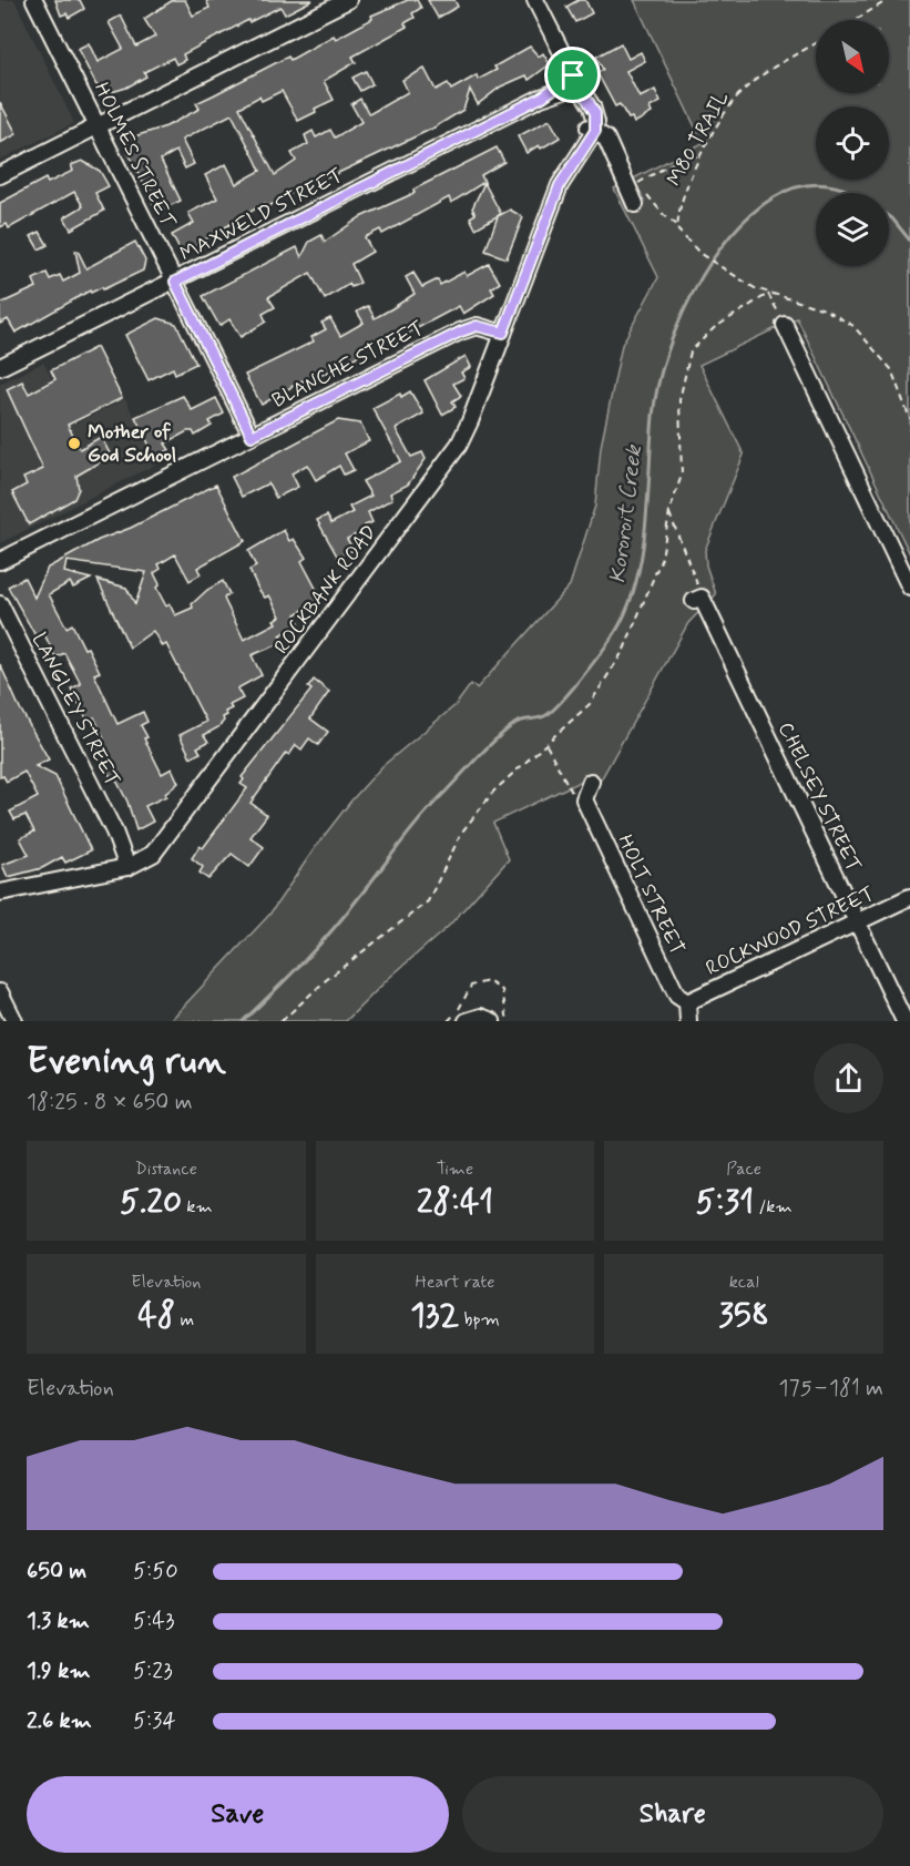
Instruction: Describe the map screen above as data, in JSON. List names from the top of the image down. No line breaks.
{"streets":{"street":["HOLMES STREET","MAXWELD STREET","BLANCHE STREET","ROCKBANK ROAD","LANGLEY STREET","CHELSEY STREET","HOLT STREET","ROCKWOOD STREET"],"path":["M80 TRAIL"]},"crossings":[["HOLMES STREET","MAXWELD STREET"],["HOLMES STREET","BLANCHE STREET"],["BLANCHE STREET","ROCKBANK ROAD"],["ROCKBANK ROAD","LANGLEY STREET"],["CHELSEY STREET","ROCKWOOD STREET"],["HOLT STREET","ROCKWOOD STREET"]],"water":["Kororoit Creek"],"places":["Mother of God School"],"north":"bottom right","page":{"heading":["Evening run","18:25 · 8 × 650 m"],"stats":[["Distance","5.20 km"],["Time","28:41"],["Pace","5:31 /km"],["Elevation","48 m"],["Heart rate","132 bpm"],["kcal","358"]],"chart":["Elevation","175–181 m"],"list":[{"name":"650 m","note":"5:50"},{"name":"1.3 km","note":"5:43"},{"name":"1.9 km","note":"5:23"},{"name":"2.6 km","note":"5:34"}],"buttons":["Save","Share"]}}
